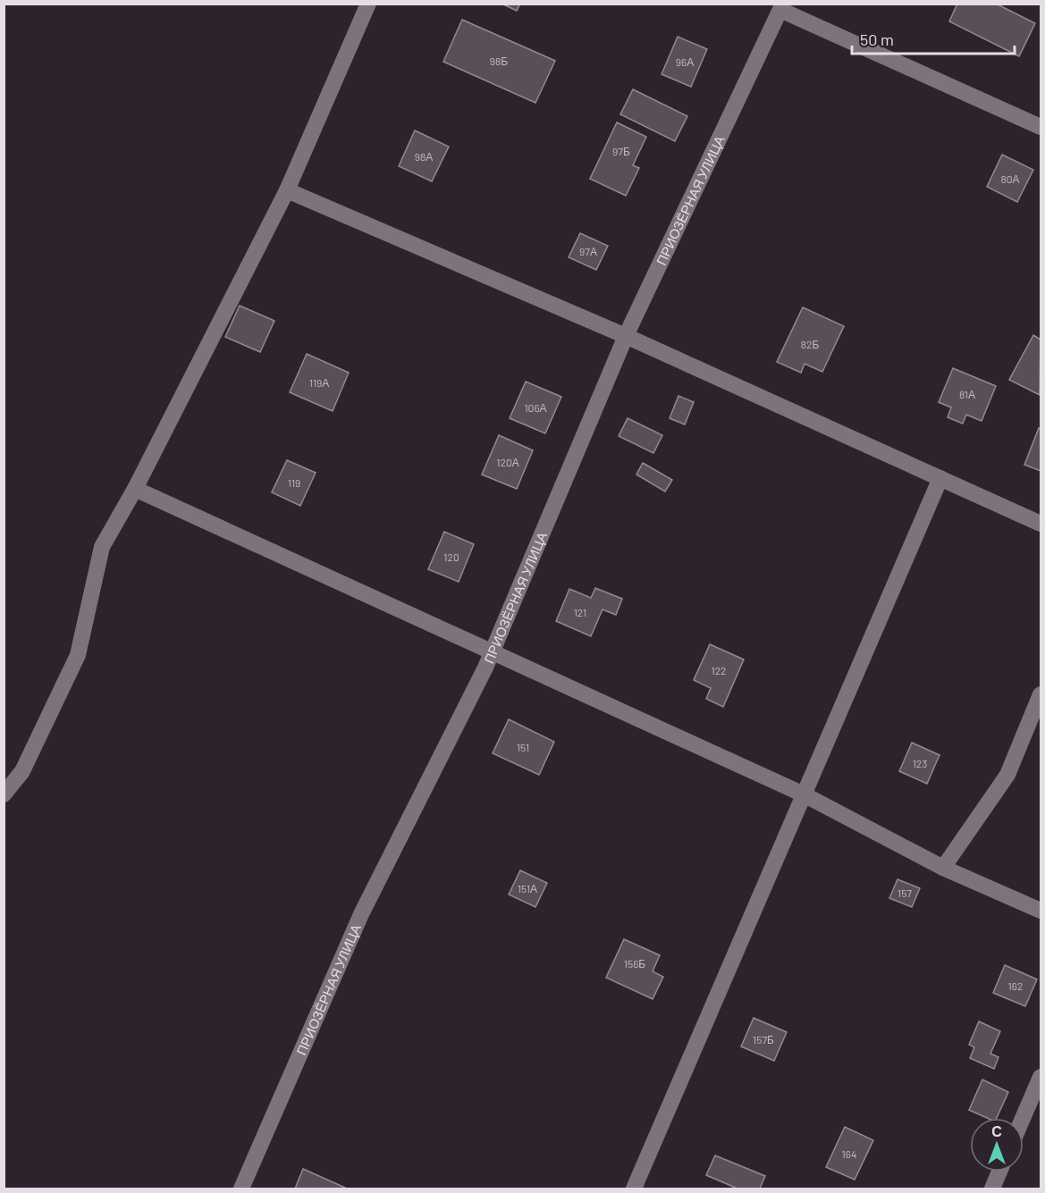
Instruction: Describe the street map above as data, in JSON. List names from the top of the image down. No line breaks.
{"streets":{"street":["ПРИОЗЁРНАЯ УЛИЦА"]},"house_numbers":["98Б","96А","97Б","98А","80А","97А","82Б","119А","81А","106А","120А","119","120","121","122","151","123","151А","157","156Б","162","157Б","164"],"scale_bar":"50 m","north":"top"}
